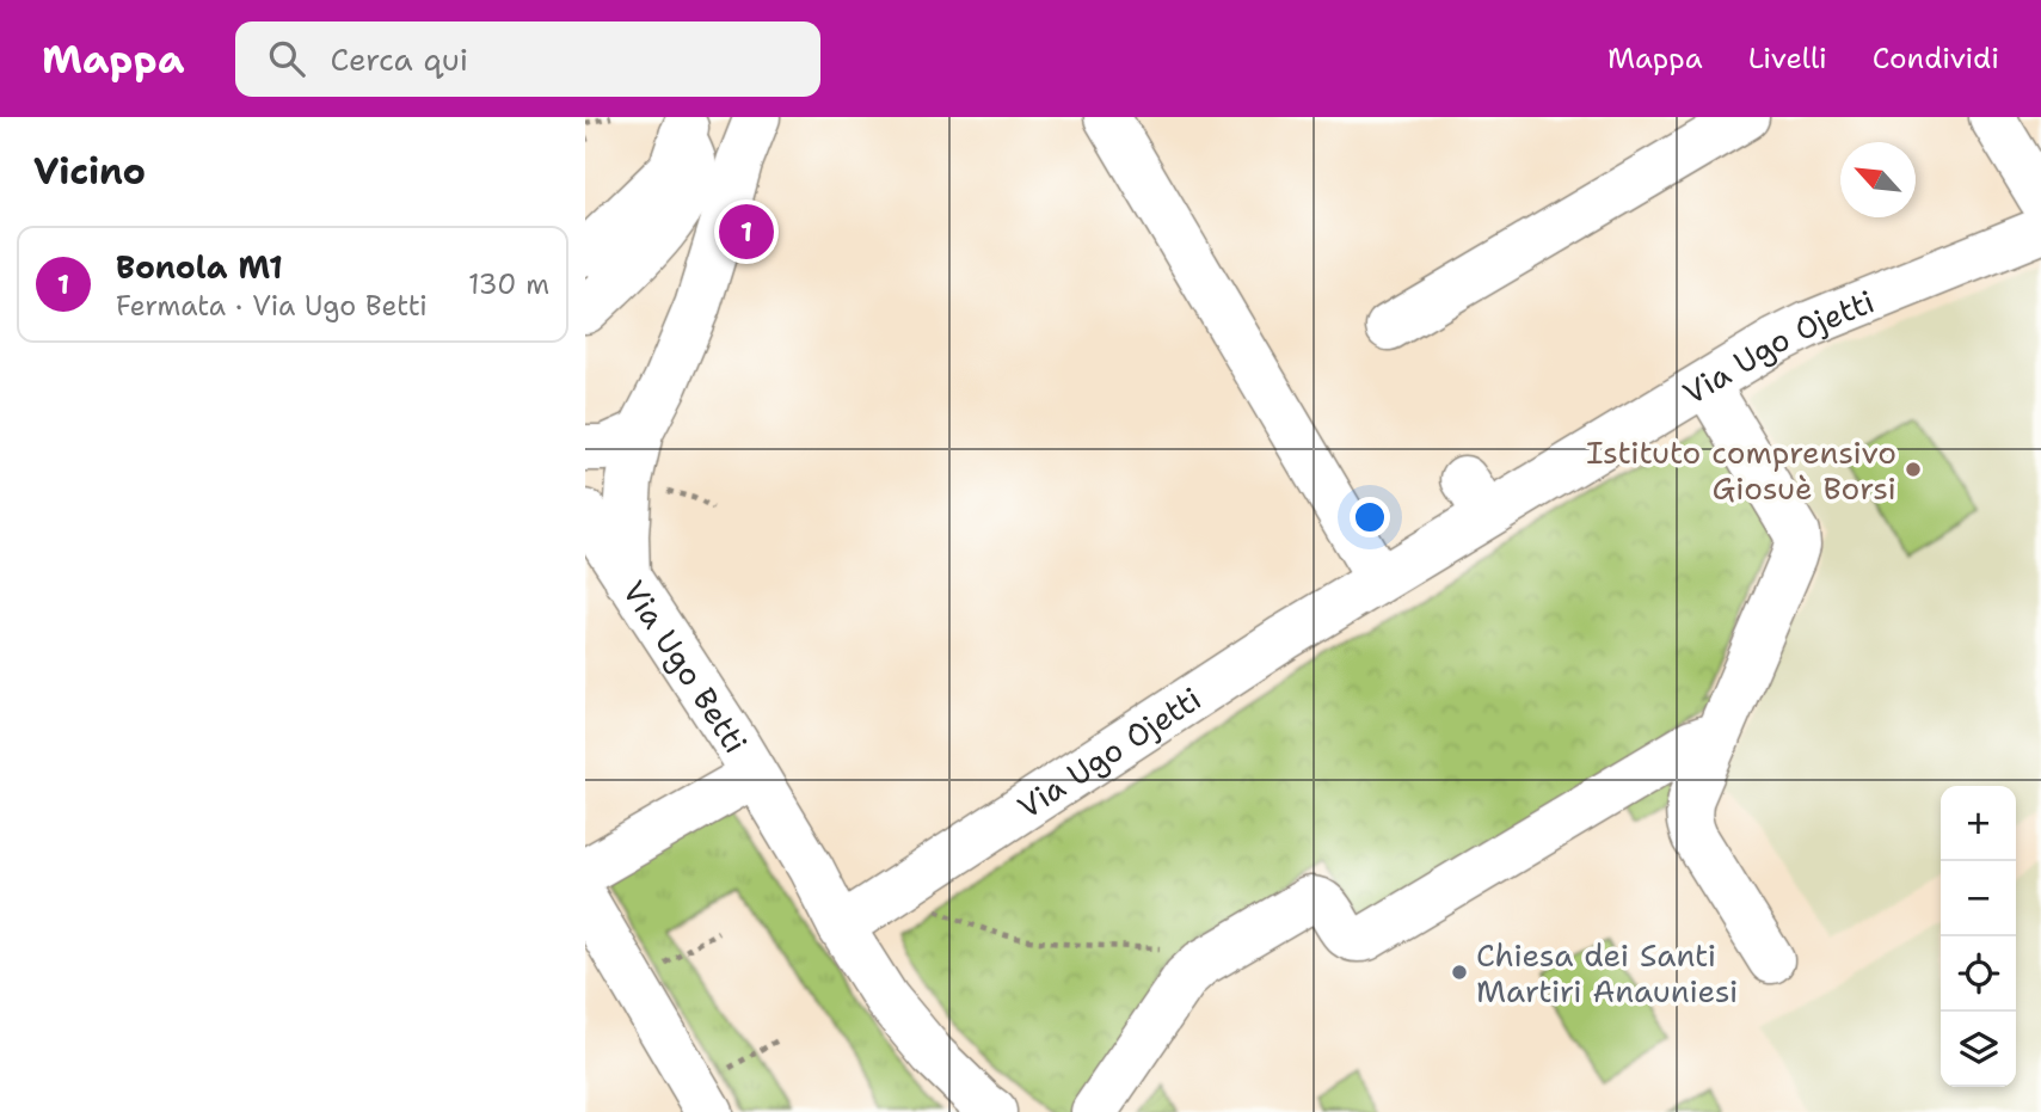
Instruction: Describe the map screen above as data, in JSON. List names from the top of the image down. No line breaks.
{"streets":{"street":["Via Ugo Ojetti","Via Ugo Betti"]},"crossings":[["Via Ugo Ojetti","Via Ugo Betti"]],"places":["Istituto comprensivo Giosuè Borsi","Chiesa dei Santi Martiri Anauniesi"],"north":"top left","page":{"header":"Mappa","search":"Cerca qui","nav":["Mappa","Livelli","Condividi"],"heading":"Vicino","pins":"1","list":[{"mark":"1","name":"Bonola M1","note":"Fermata · Via Ugo Betti","value":"130 m"}],"map_buttons":["+","−"]}}
